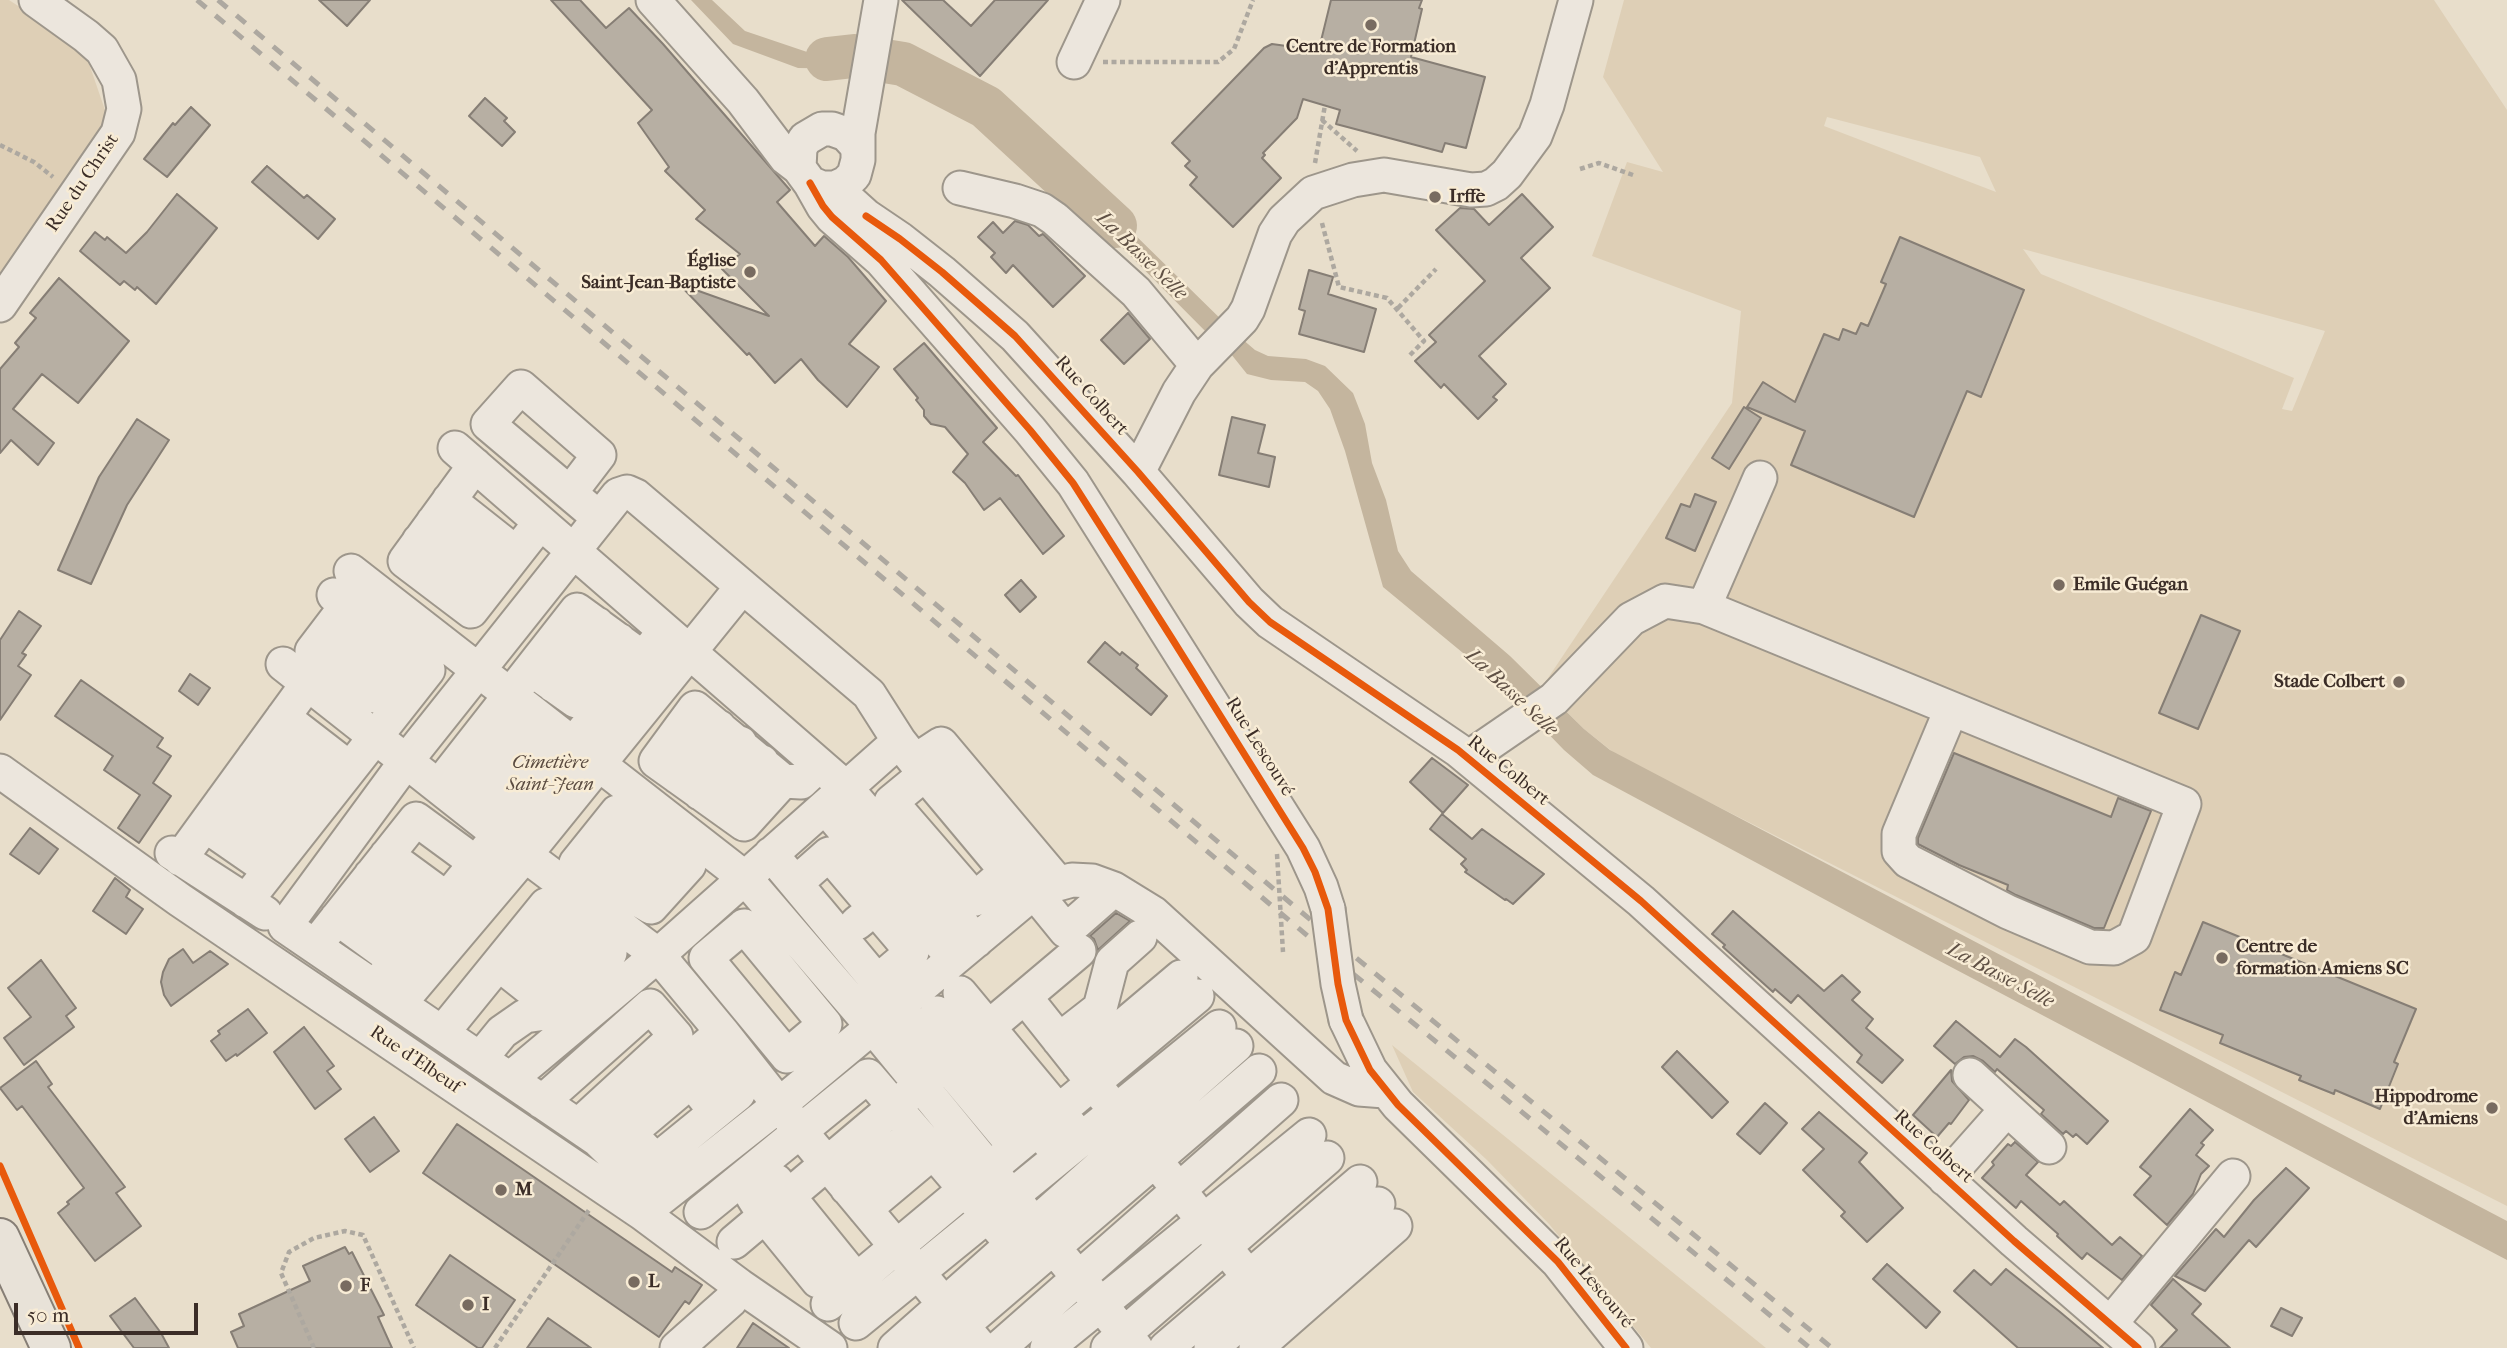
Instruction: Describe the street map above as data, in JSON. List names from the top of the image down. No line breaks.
{"streets":{"street":["Rue du Christ","Rue Colbert","Rue Lescouvé","Rue d'Elbeuf"]},"crossings":[["Rue Colbert","Rue Lescouvé"]],"water":["La Basse Selle"],"parks":["Cimetière Saint-Jean"],"places":["Centre de Formation d'Apprentis","Irffe","Église Saint-Jean-Baptiste","Emile Guégan","Stade Colbert","Centre de formation Amiens SC","Hippodrome d'Amiens","M","L","F","I"],"scale_bar":"50 m"}
